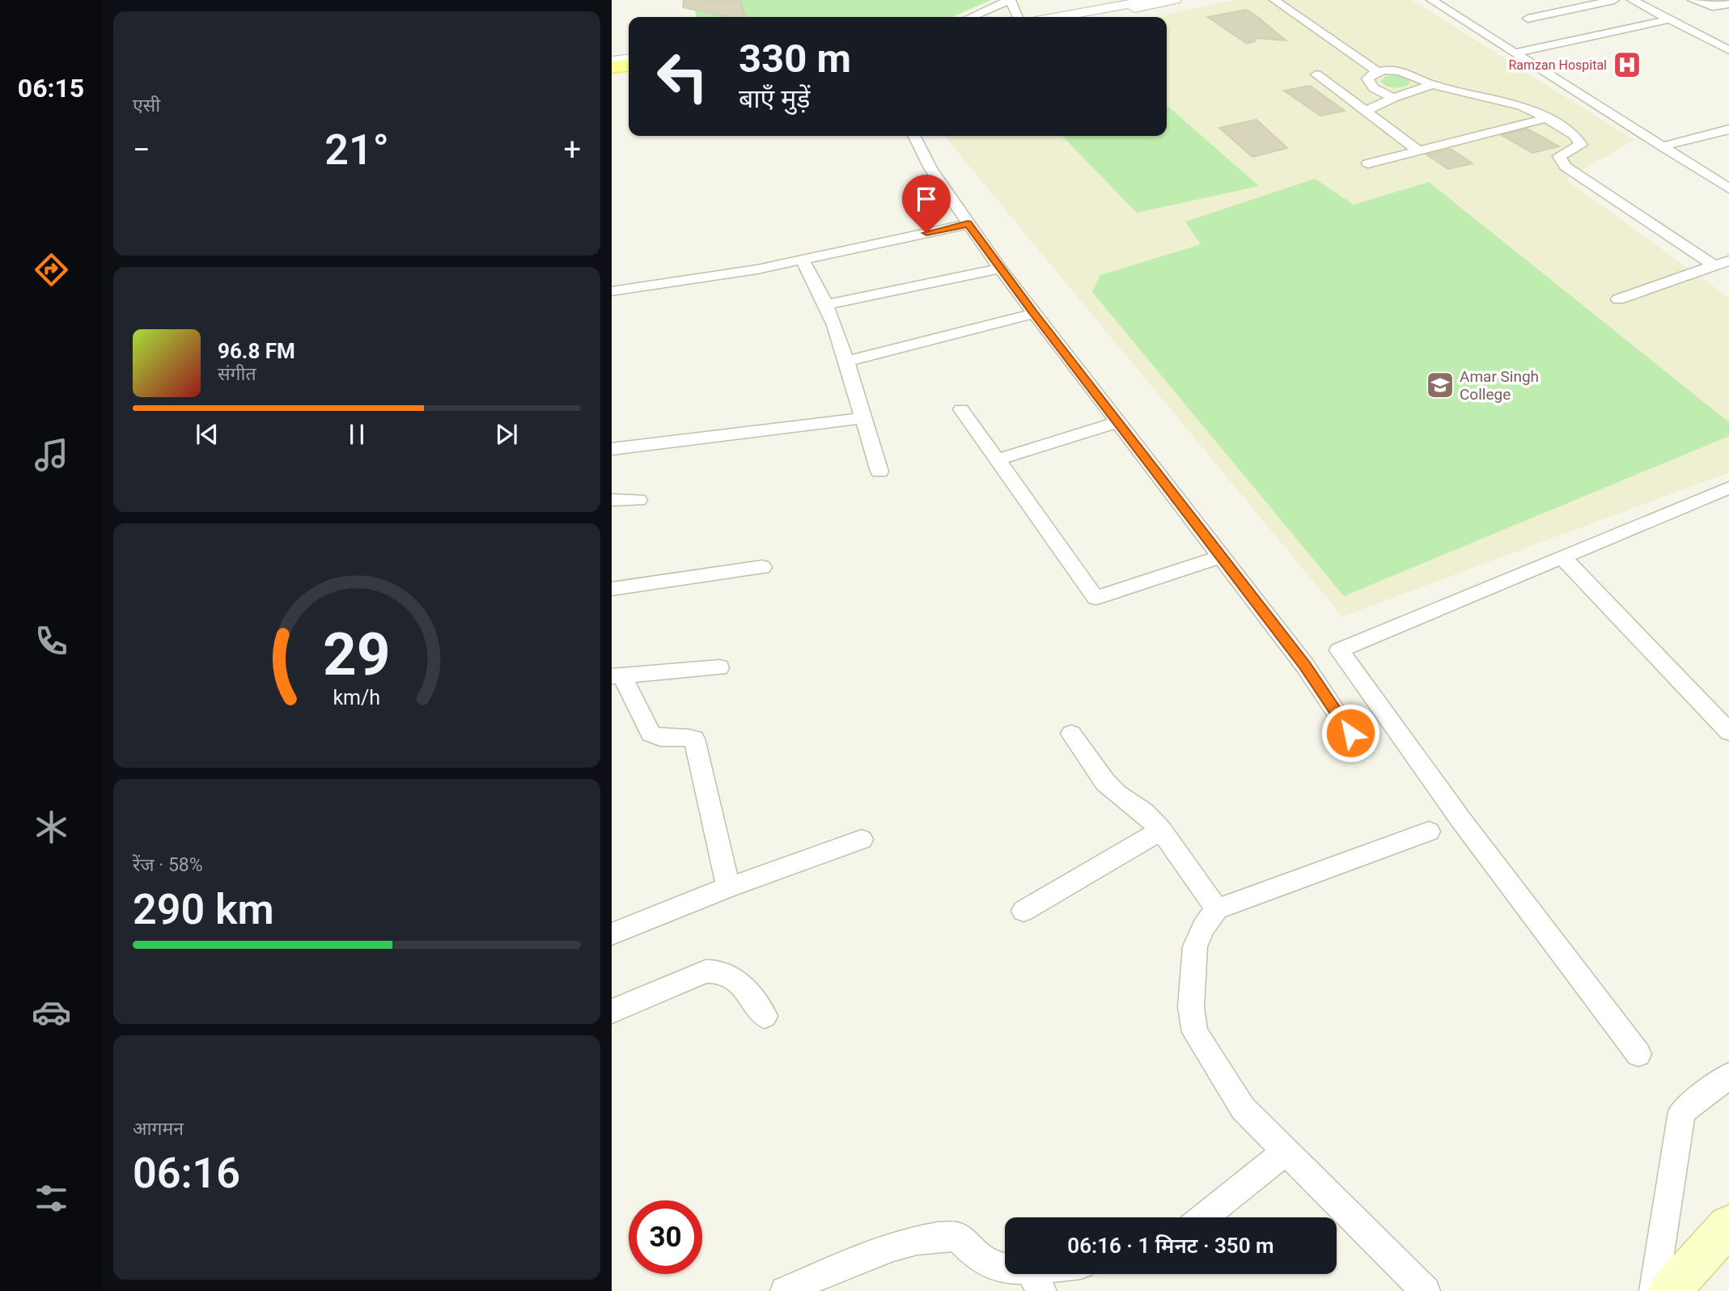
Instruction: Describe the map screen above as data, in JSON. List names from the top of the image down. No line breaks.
{"places":{"hospital":["Ramzan Hospital"],"school or university":["Amar Singh College"]},"page":{"tabs":"06:15","tile":["एसी",["रेंज · 58%","290 km"],["आगमन","06:16"]],"turn":["330 m","बाएँ मुड़ें"],"heat":["−","21°","+"],"song":["96.8 FM","संगीत"],"limit":"30","trip":"06:16 · 1 मिनट · 350 m","gauge":["29","km/h"]}}
